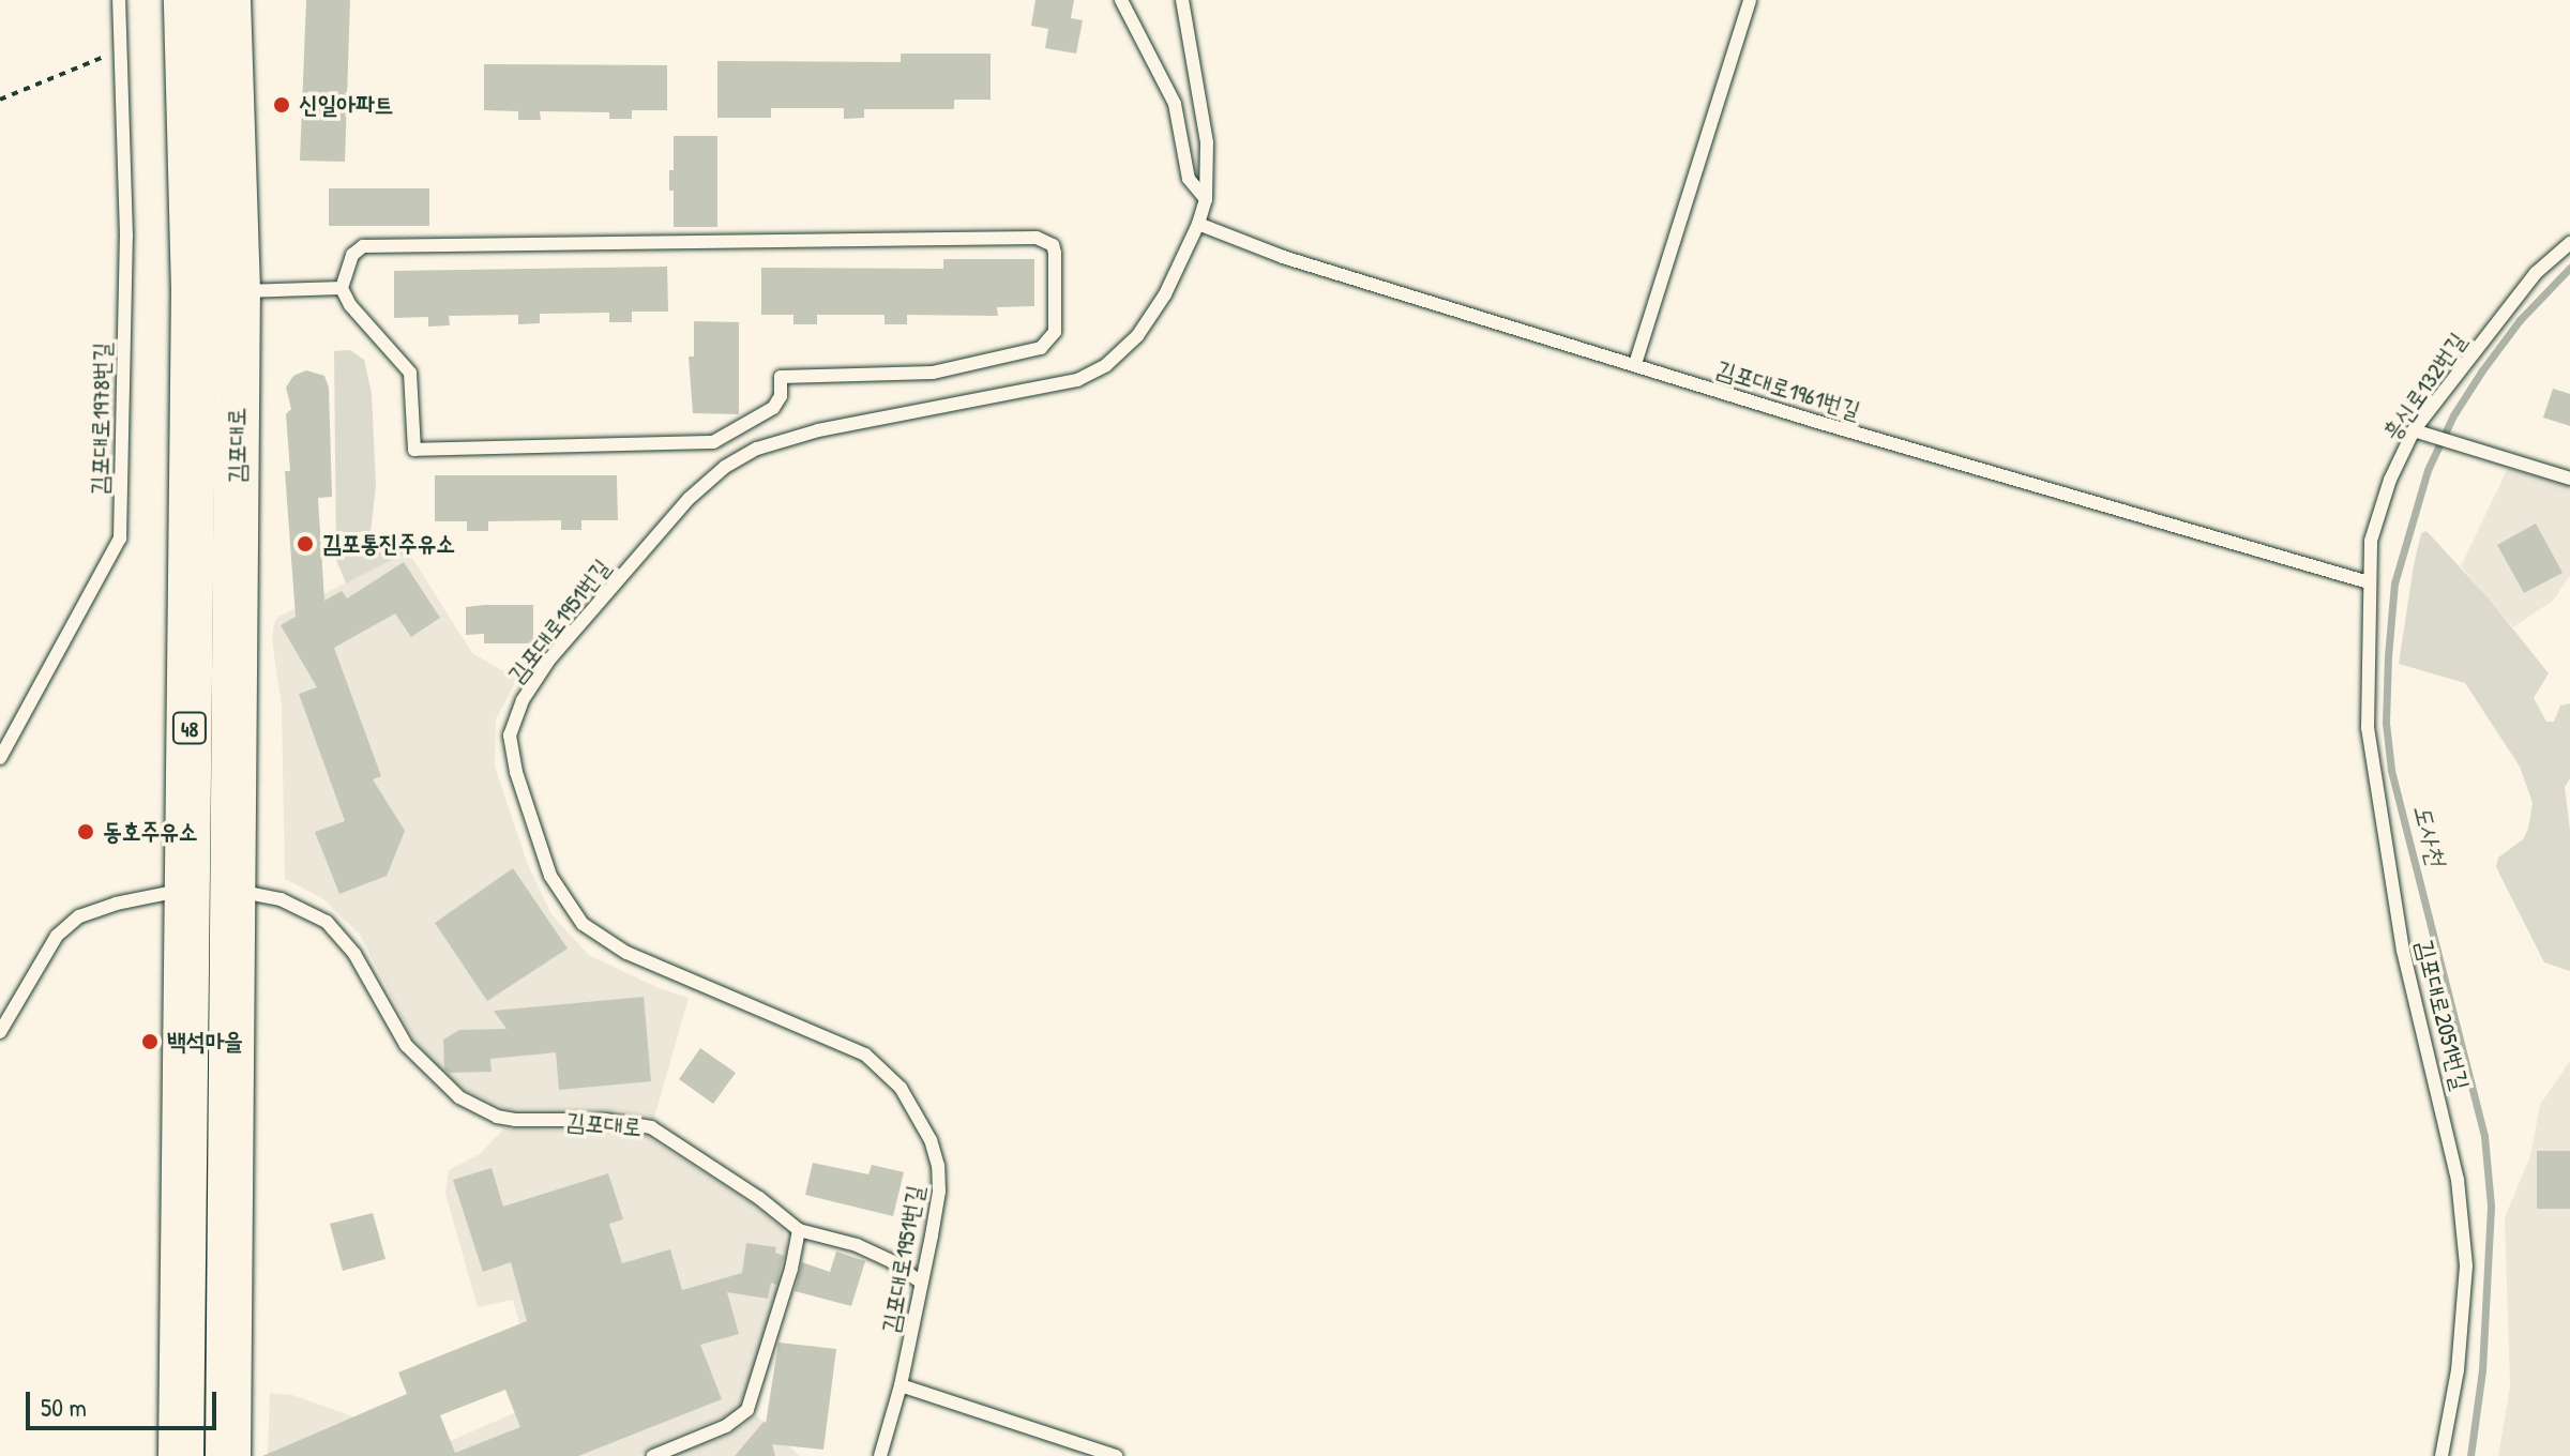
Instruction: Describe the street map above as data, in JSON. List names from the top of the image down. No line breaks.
{"streets":{"main road":["김포대로","48"],"lane":["흥신로132번길","김포대로1961번길","김포대로1978번길","김포대로1951번길","김포대로2051번길"]},"crossings":[["흥신로132번길","김포대로1961번길"],["흥신로132번길","김포대로2051번길"],["김포대로1961번길","김포대로1951번길"],["김포대로1961번길","김포대로2051번길"]],"water":["도사천"],"places":["신일아파트","김포통진주유소","동호주유소","백석마을"],"scale_bar":"50 m"}
